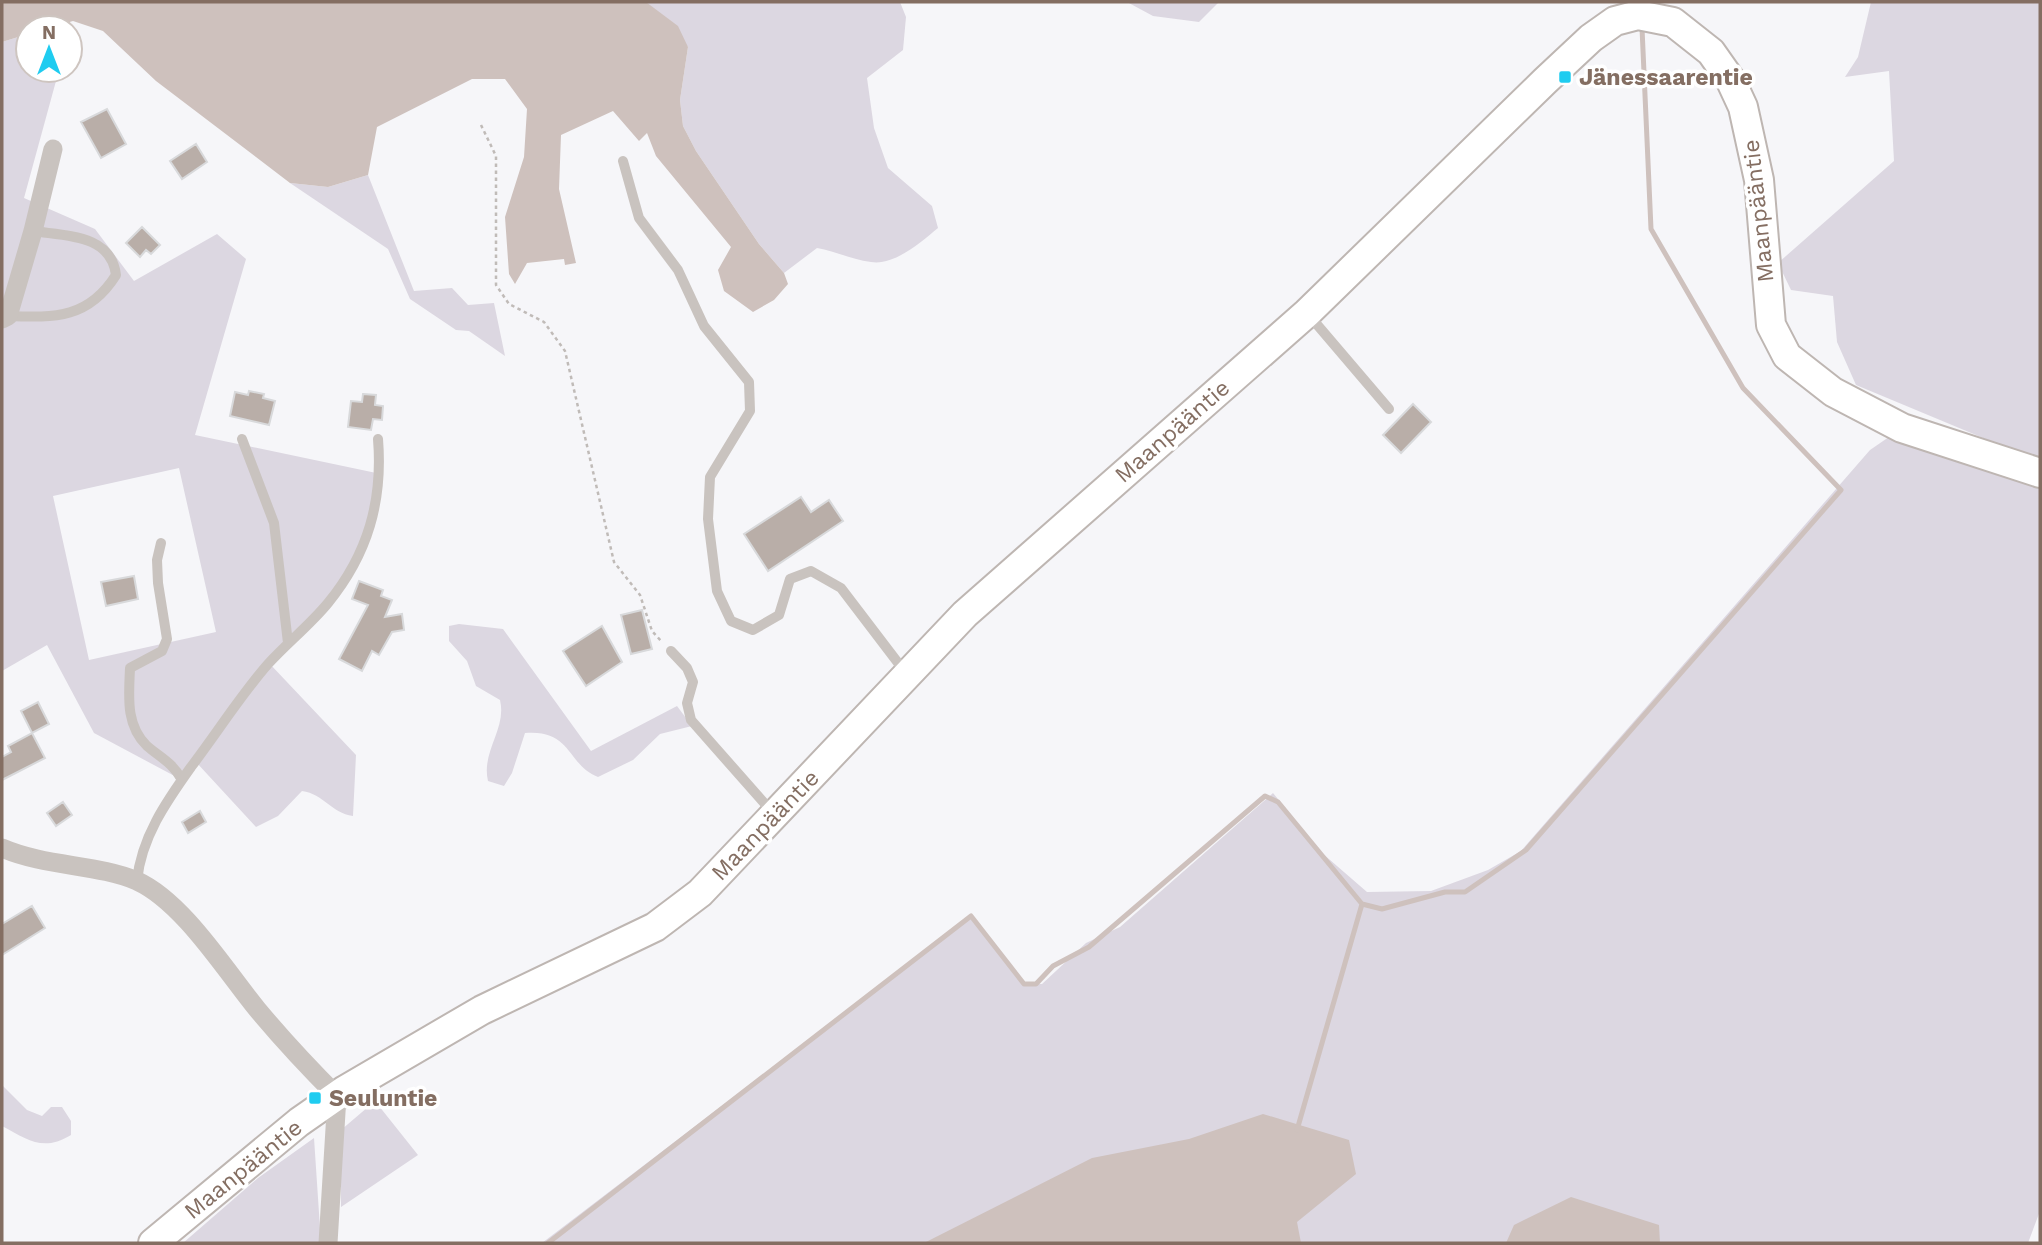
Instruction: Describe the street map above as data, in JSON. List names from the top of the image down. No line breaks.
{"streets":{"street":["Maanpääntie"]},"places":{"transit":["Jänessaarentie","Seuluntie"]},"north":"top"}
